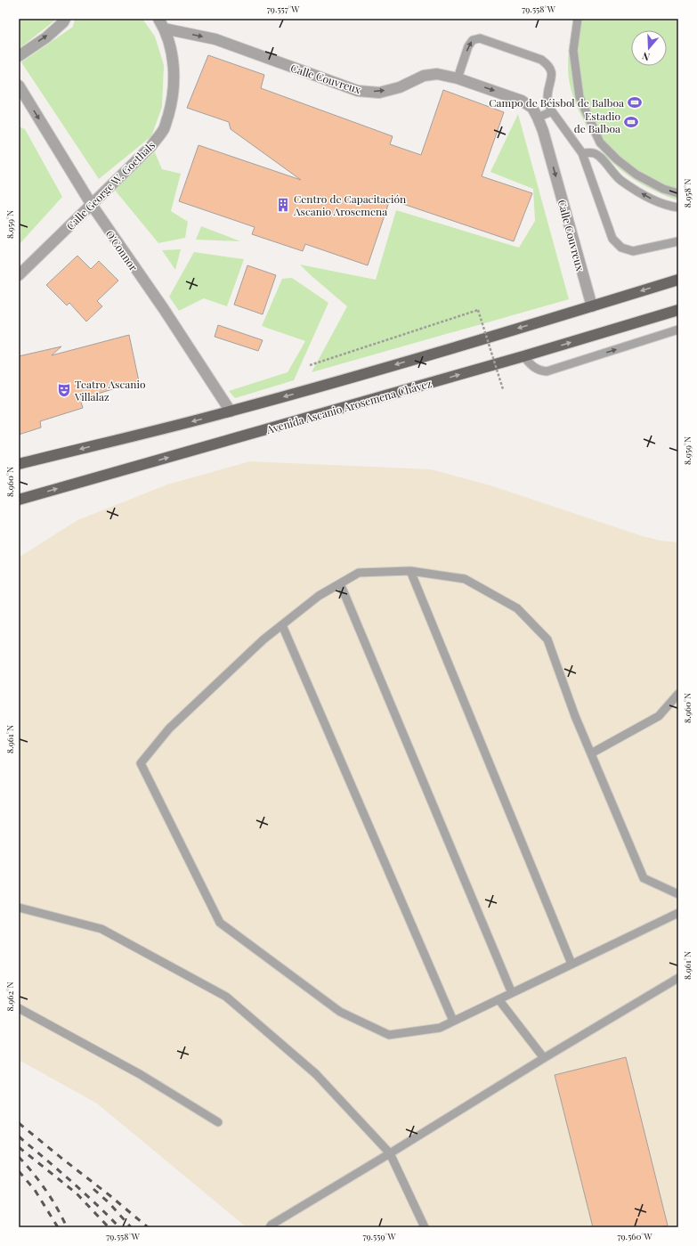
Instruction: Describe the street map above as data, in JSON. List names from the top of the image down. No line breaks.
{"streets":{"main road":["Avenida Ascanio Arosemena Chávez"],"street":["Calle Couvreux","Calle George W. Goethals","O'Connor"]},"crossings":[["Calle Couvreux","Calle George W. Goethals"],["Calle George W. Goethals","O'Connor"]],"one_way":["Calle Couvreux","O'Connor"],"places":{"sports":["Campo de Béisbol de Balboa","Estadio de Balboa"],"building":["Centro de Capacitación Ascanio Arosemena"],"theatre":["Teatro Ascanio Villalaz"]},"north":"bottom","coordinates":["79.557°W","79.558°W","8.958°N","8.959°N","8.960°N","8.961°N","8.962°N","79.559°W","79.560°W"]}
